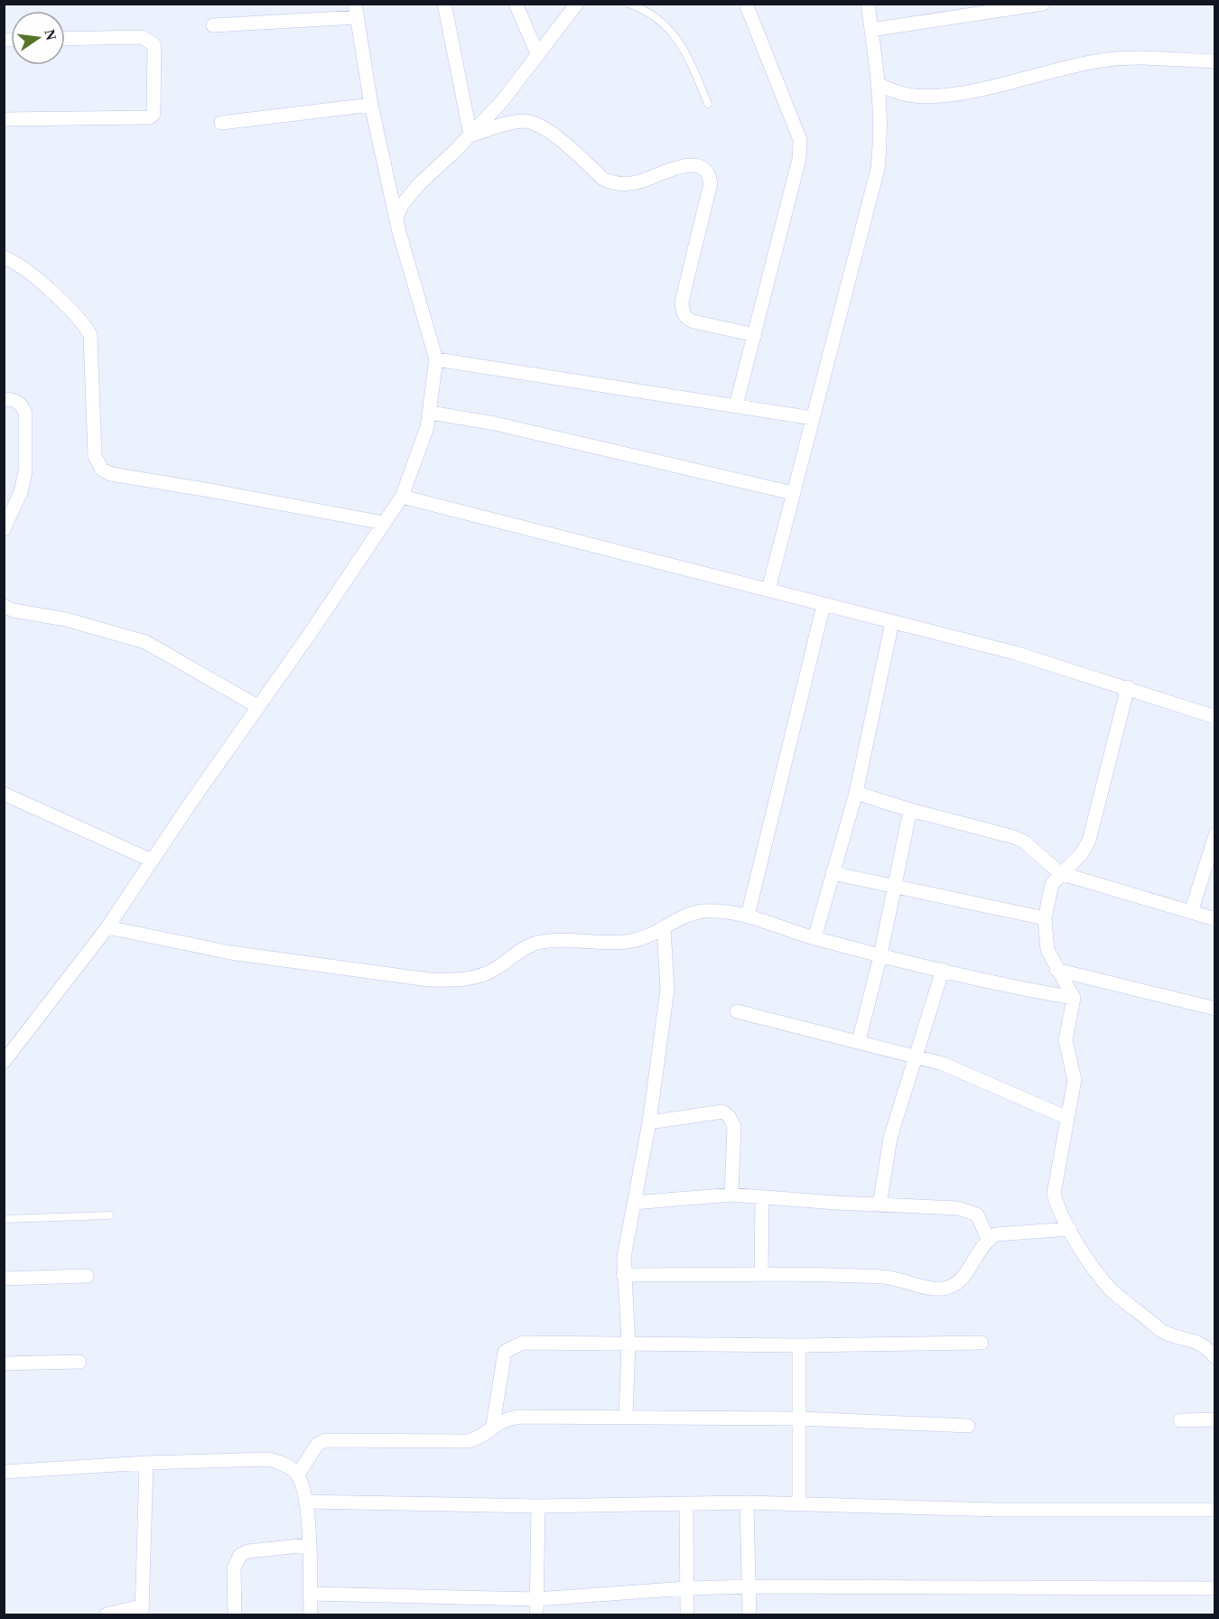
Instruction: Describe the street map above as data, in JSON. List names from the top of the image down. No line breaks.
{"north":"right"}
